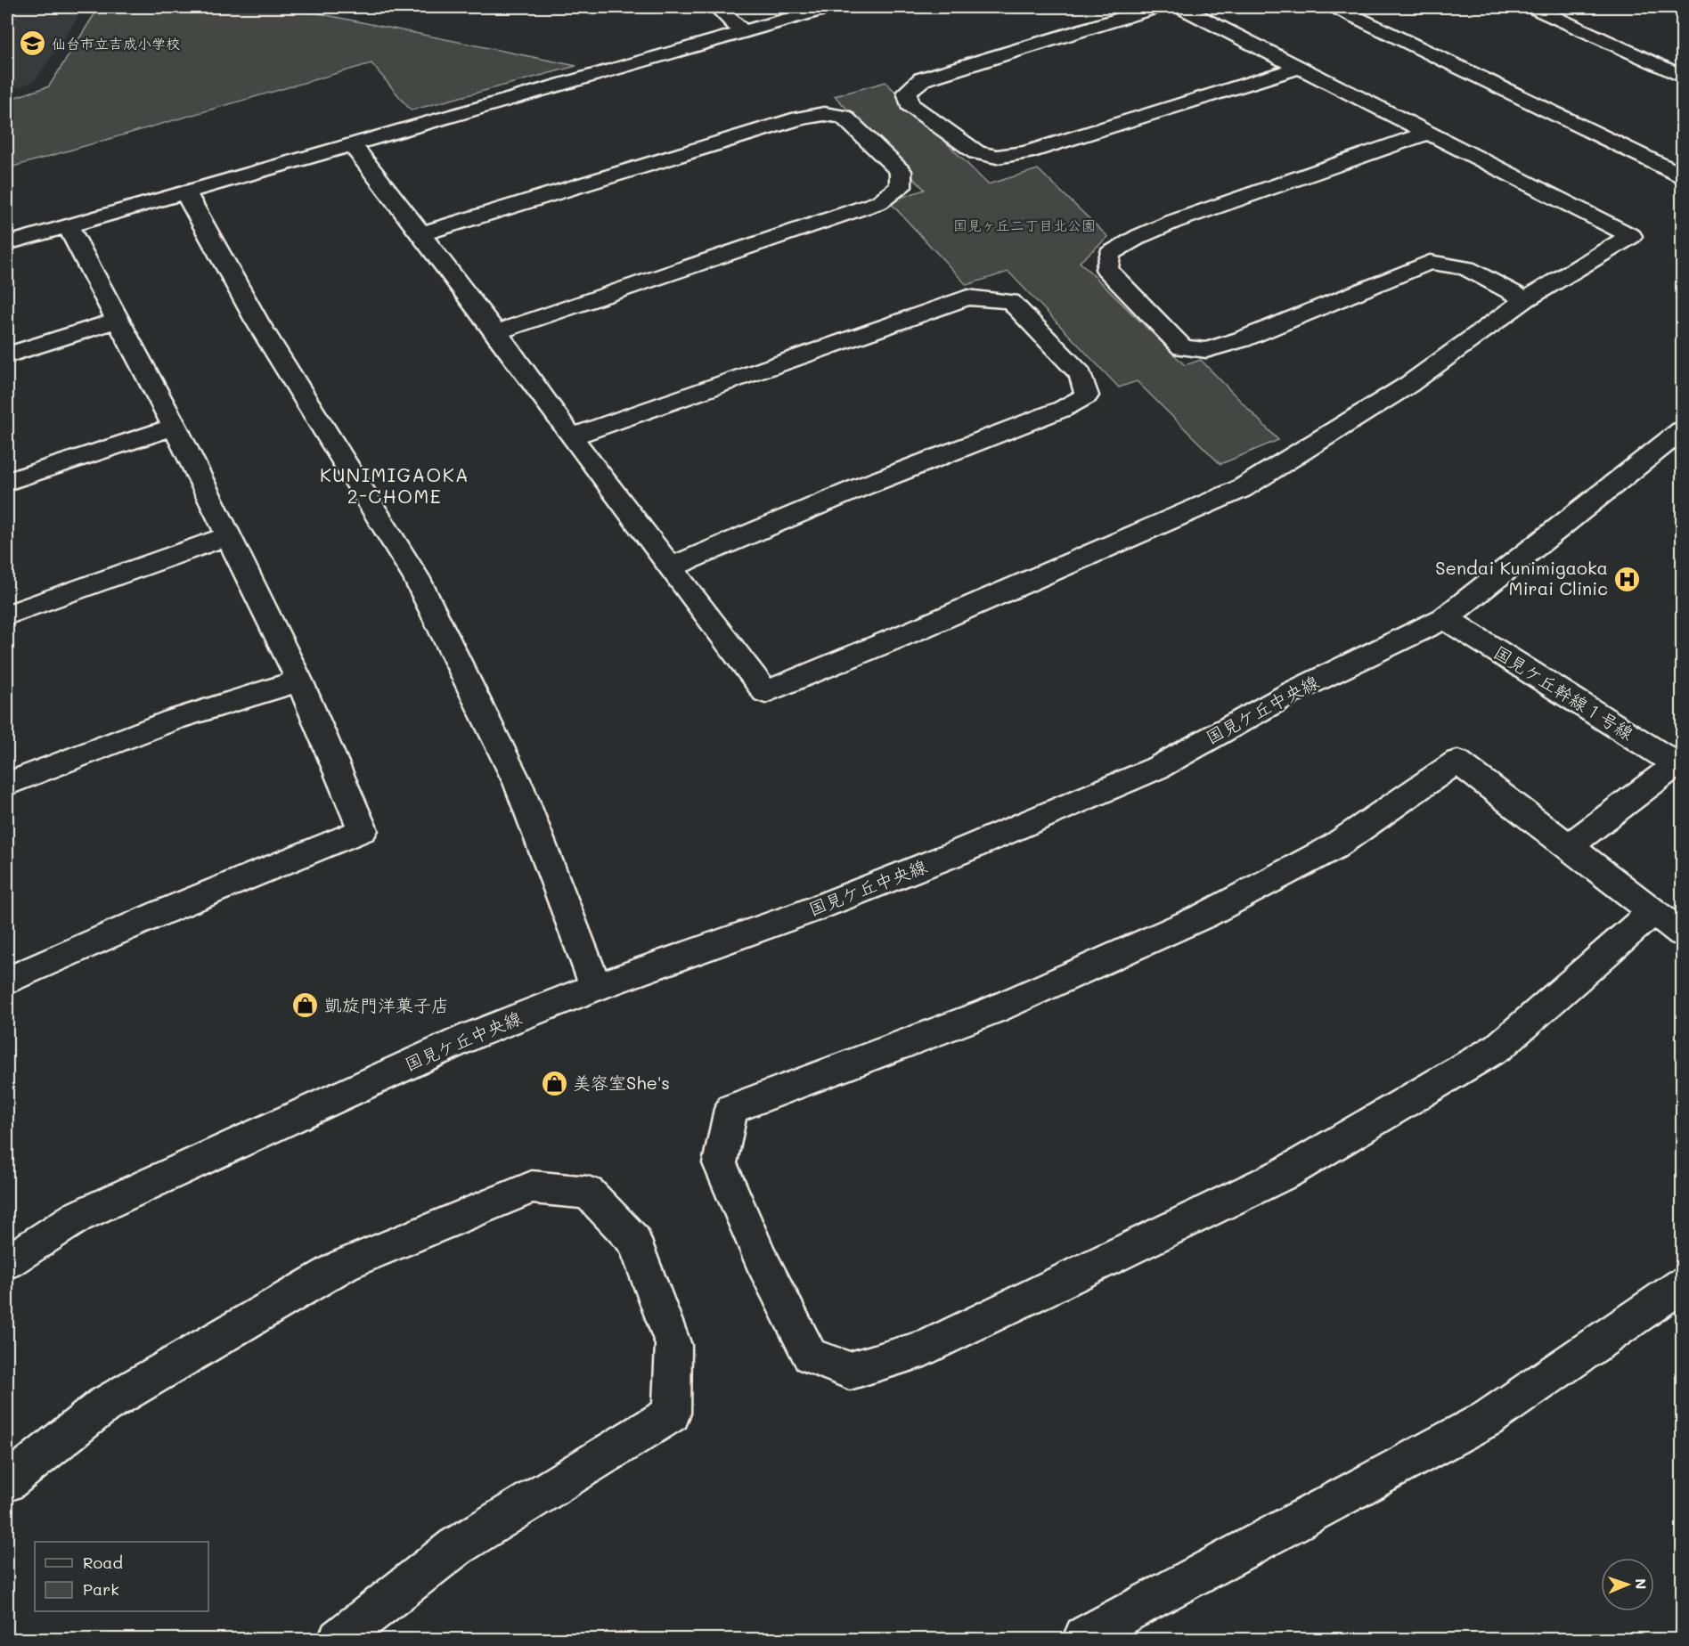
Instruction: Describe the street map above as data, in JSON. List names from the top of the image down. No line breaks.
{"streets":{"street":["国見ケ丘幹線１号線","国見ケ丘中央線"]},"crossings":[["国見ケ丘幹線１号線","国見ケ丘中央線"]],"districts":["KUNIMIGAOKA 2-CHOME"],"parks":["国見ヶ丘二丁目北公園"],"places":{"school or university":["仙台市立吉成小学校"],"hospital":["Sendai Kunimigaoka Mirai Clinic"],"shop":["凱旋門洋菓子店","美容室She's"]},"legend":["Road","Park"],"north":"right"}
